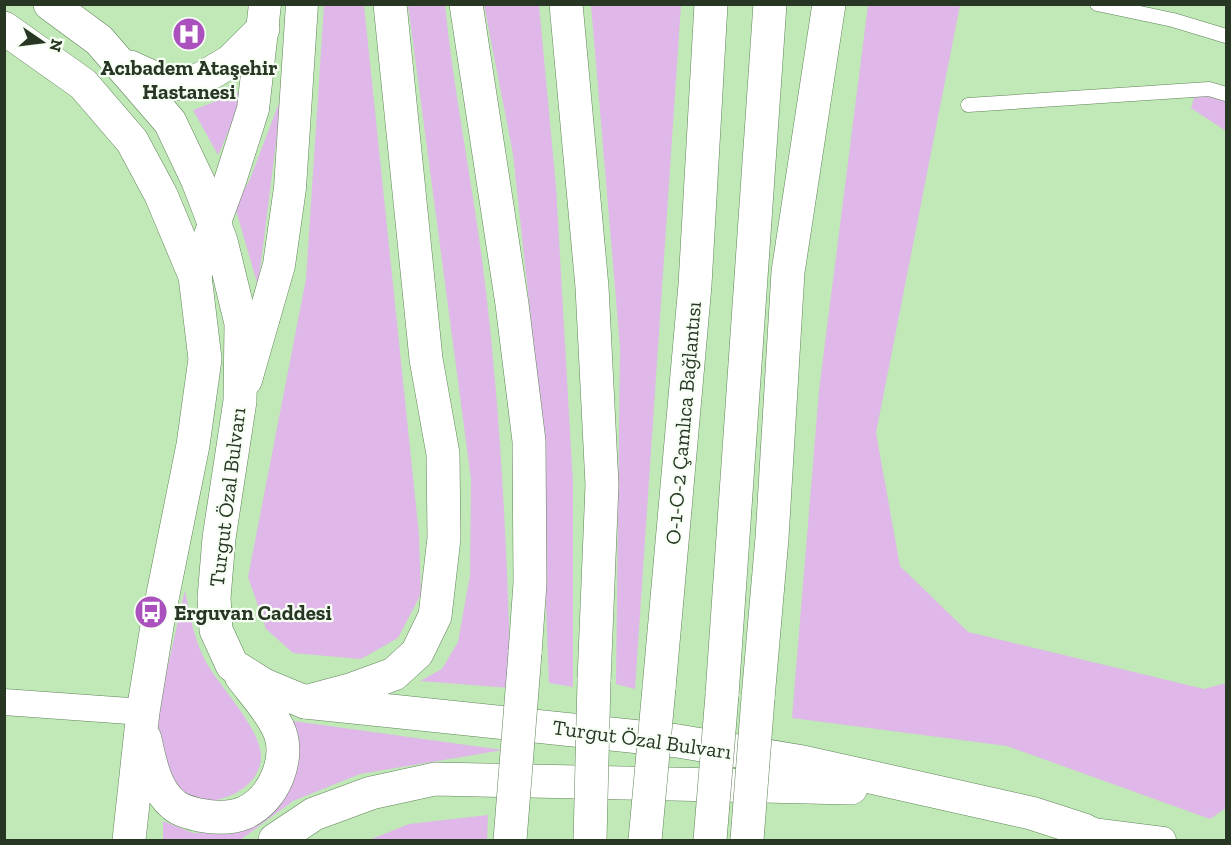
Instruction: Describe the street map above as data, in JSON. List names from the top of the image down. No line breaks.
{"streets":{"main road":["O-1-O-2 Çamlıca Bağlantısı","Turgut Özal Bulvarı"]},"places":{"hospital":["Acıbadem Ataşehir Hastanesi"],"bus stop":["Erguvan Caddesi"]},"north":"right"}
